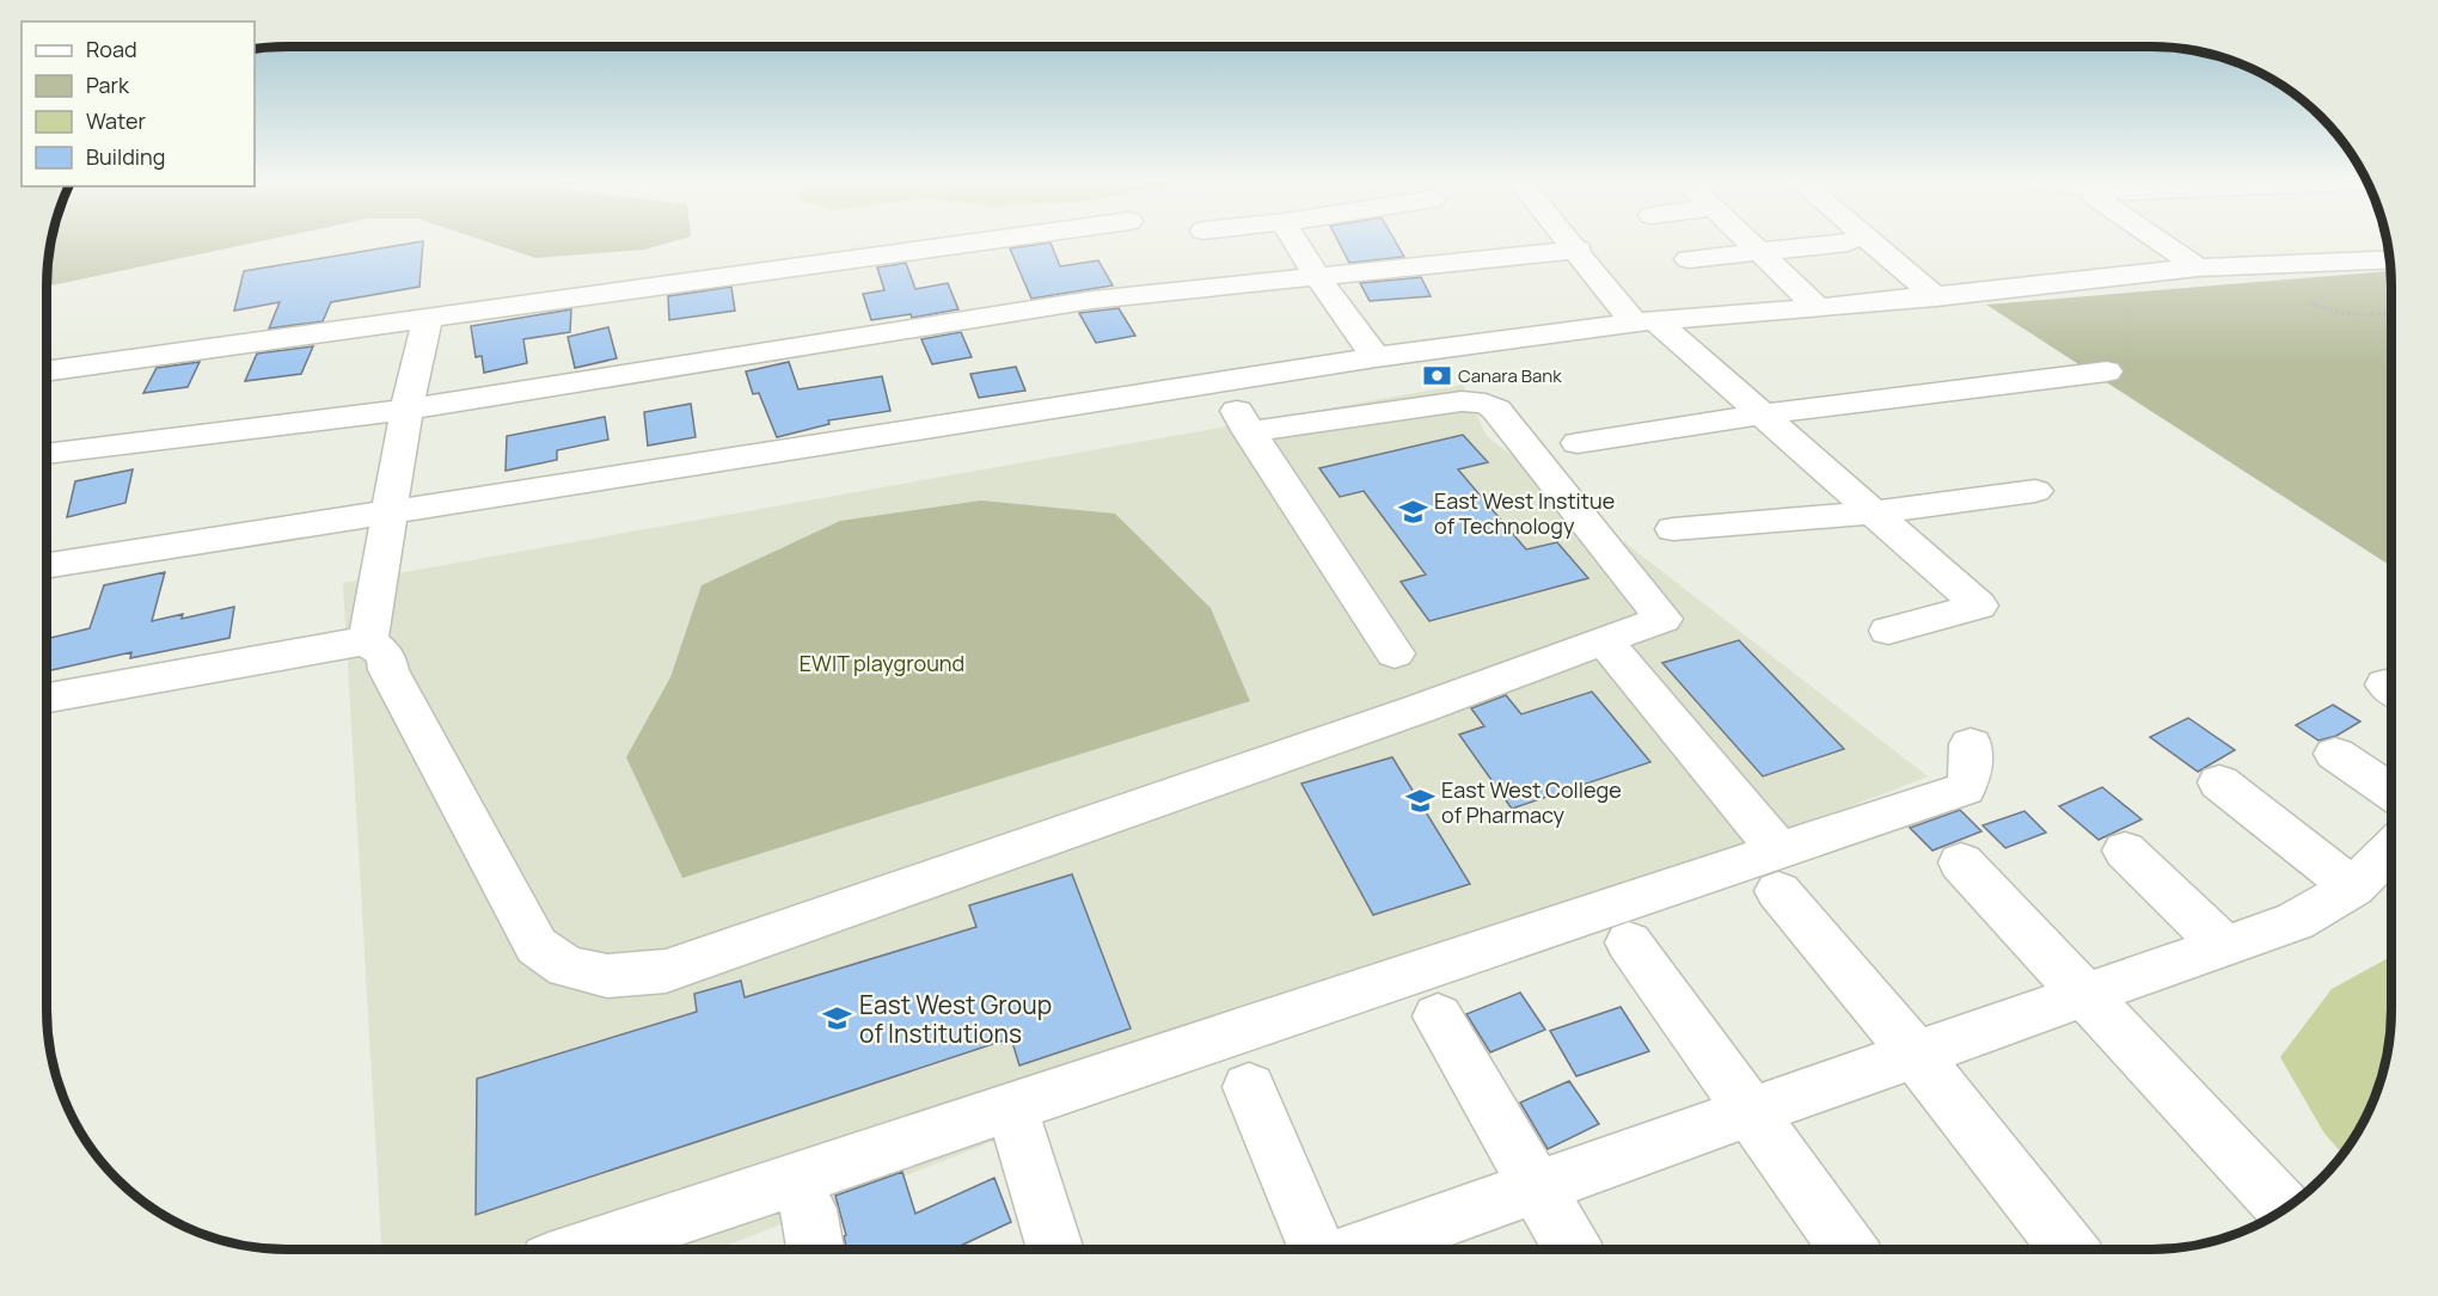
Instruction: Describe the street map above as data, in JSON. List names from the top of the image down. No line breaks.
{"parks":["EWIT playground"],"places":{"bank":["Canara Bank"],"school or university":["East West Institue of Technology","East West College of Pharmacy","East West Group of Institutions"]},"legend":["Road","Park","Water","Building"]}
